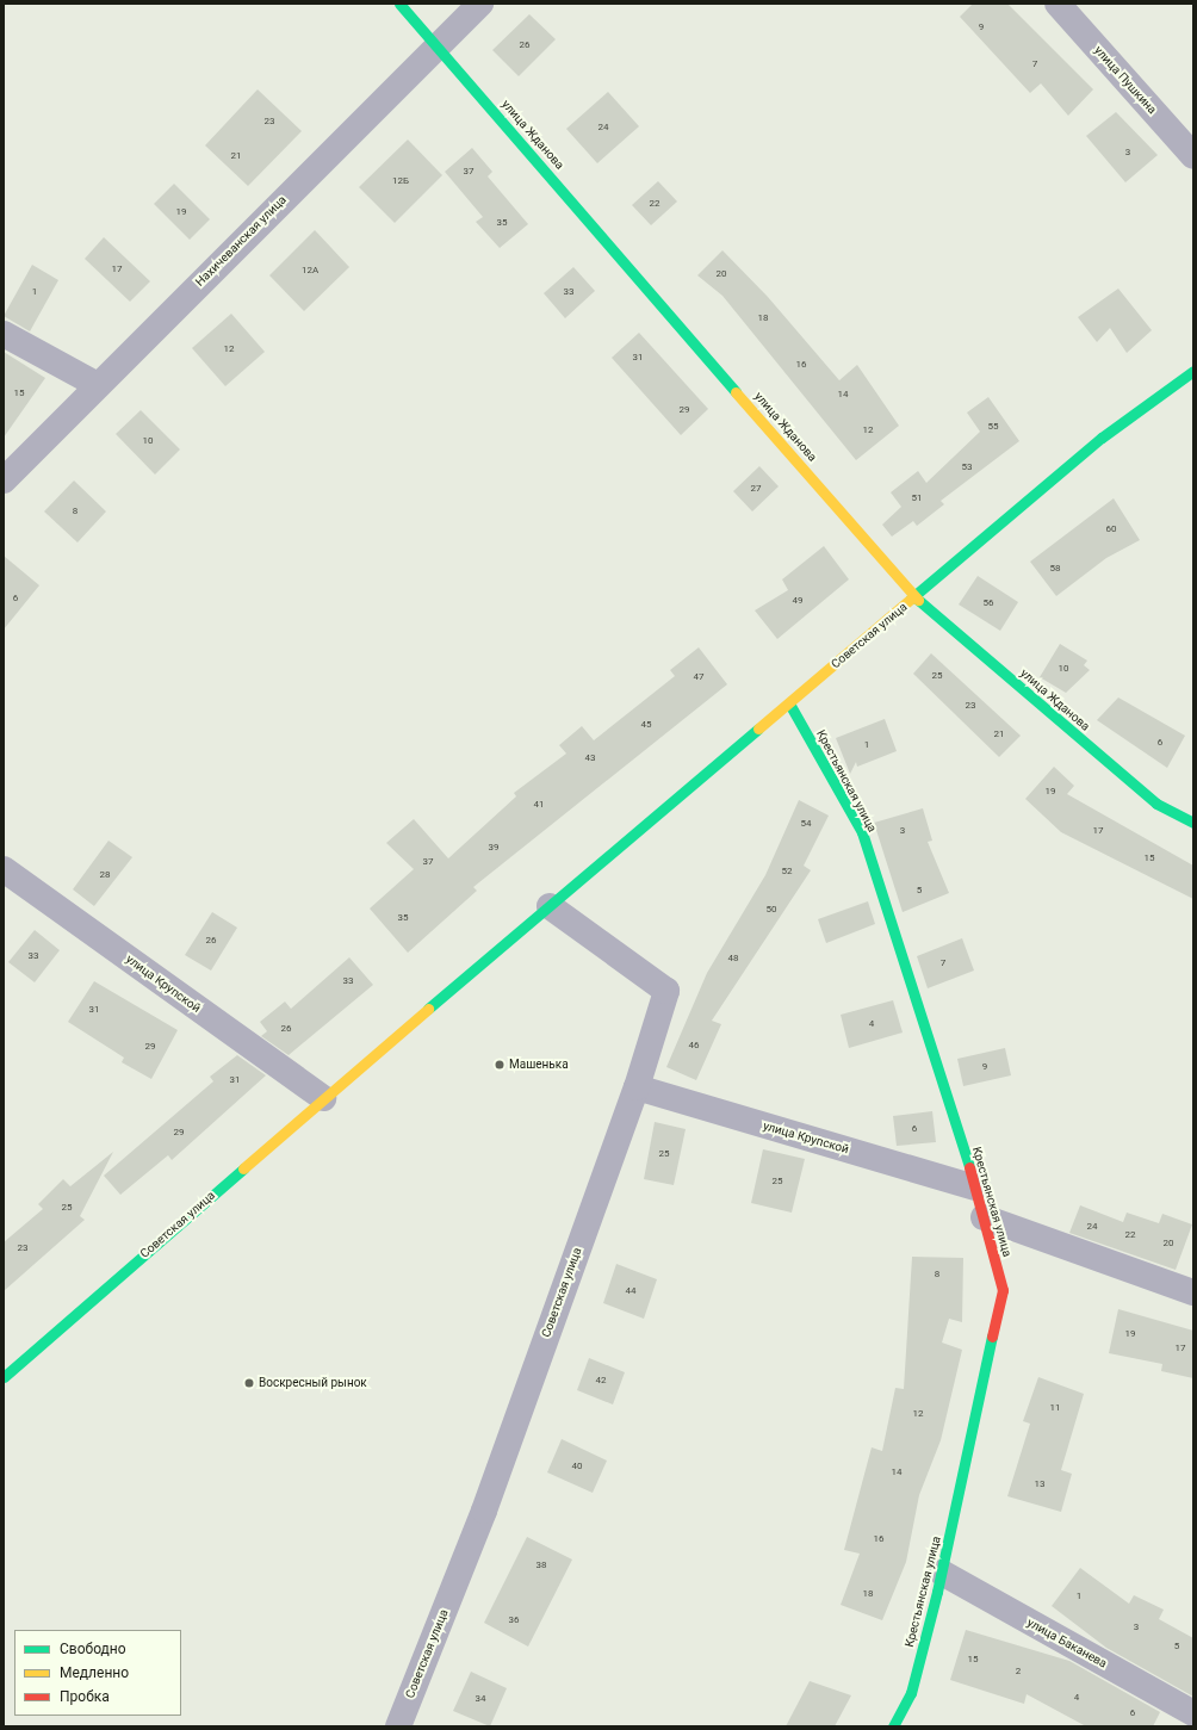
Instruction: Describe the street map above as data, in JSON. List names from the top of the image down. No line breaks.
{"streets":{"street":["улица Пушкина","улица Жданова","Нахичеванская улица","Советская улица","Крестьянская улица","улица Крупской","улица Баканева"]},"crossings":[["улица Жданова","Нахичеванская улица"],["улица Жданова","Советская улица"],["Советская улица","Крестьянская улица"],["Советская улица","улица Крупской"],["Крестьянская улица","улица Крупской"],["Крестьянская улица","улица Баканева"]],"places":["Машенька","Воскресный рынок"],"house_numbers":["9","26","7","23","24","3","21","37","12Б","22","19","35","17","12А","20","1","33","18","12","31","16","15","14","29","55","12","10","53","27","51","8","60","58","6","49","56","10","25","47","23","45","21","6","1","43","19","41","54","3","17","39","15","37","52","28","5","50","35","26","33","48","7","33","31","4","26","46","29","9","31","6","29","25","25","25","24","22","20","23","8","44","19","17","42","11","12","40","14","13","16","38","18","1","36","3","5","15","2","4","34","6"],"legend":["Свободно","Медленно","Пробка"]}
